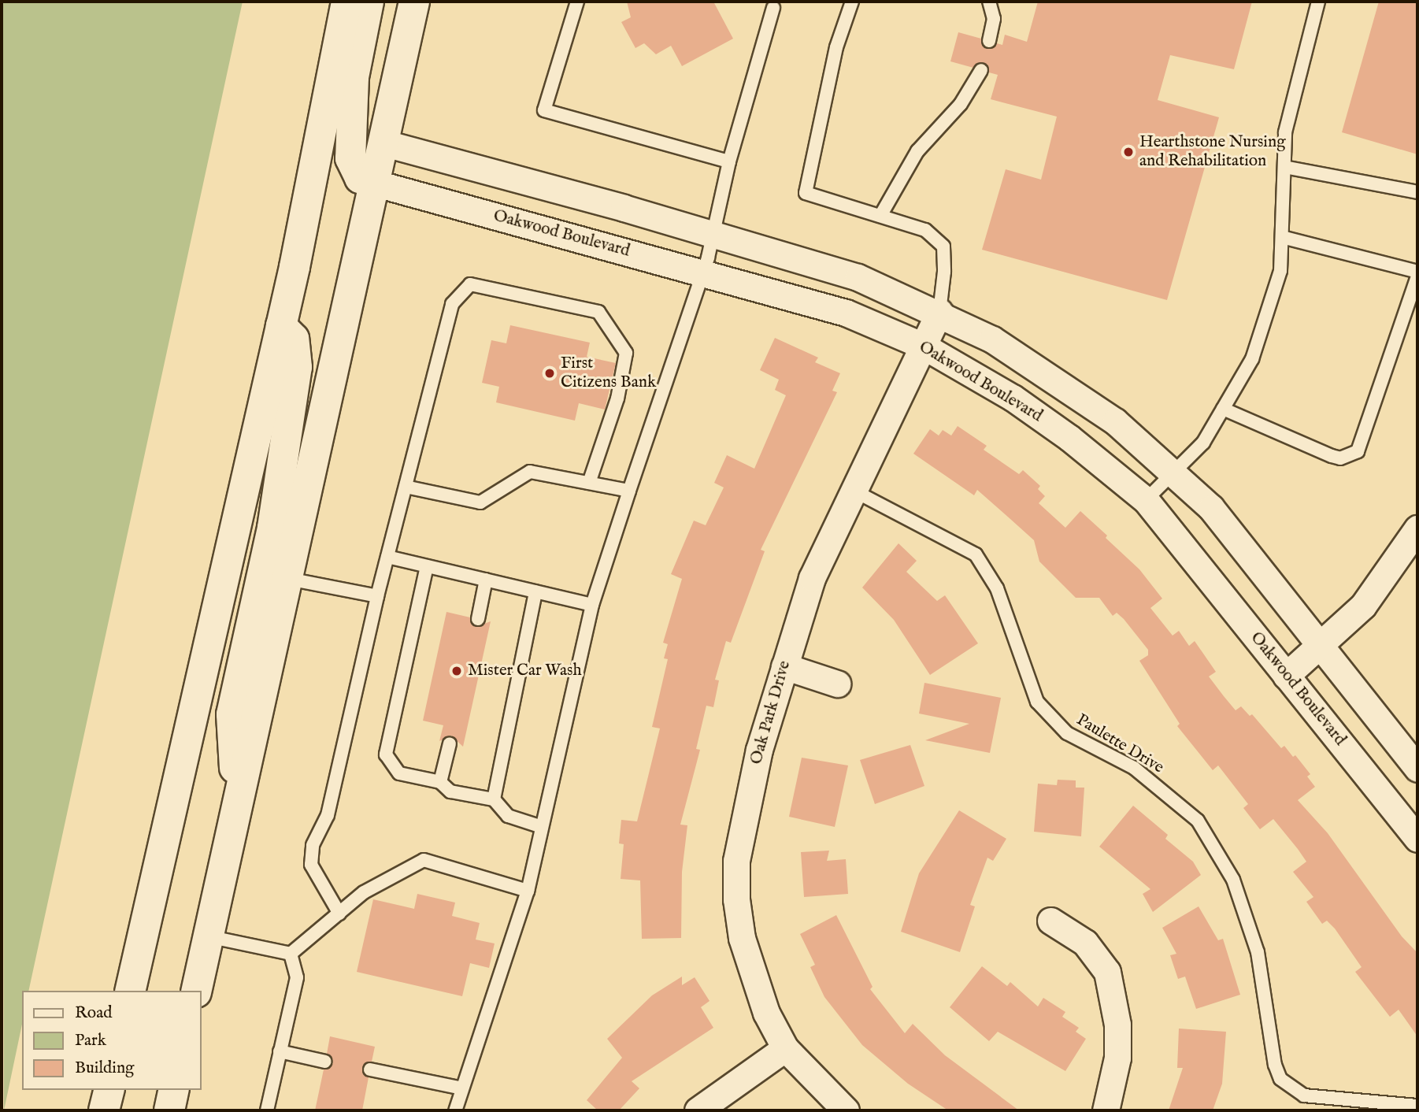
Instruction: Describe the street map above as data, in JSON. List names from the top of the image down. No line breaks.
{"streets":{"street":["Oakwood Boulevard","Oak Park Drive"],"lane":["Paulette Drive"]},"crossings":[["Oakwood Boulevard","Oak Park Drive"],["Oak Park Drive","Paulette Drive"]],"places":["Hearthstone Nursing and Rehabilitation","First Citizens Bank","Mister Car Wash"],"legend":["Road","Park","Building"]}
